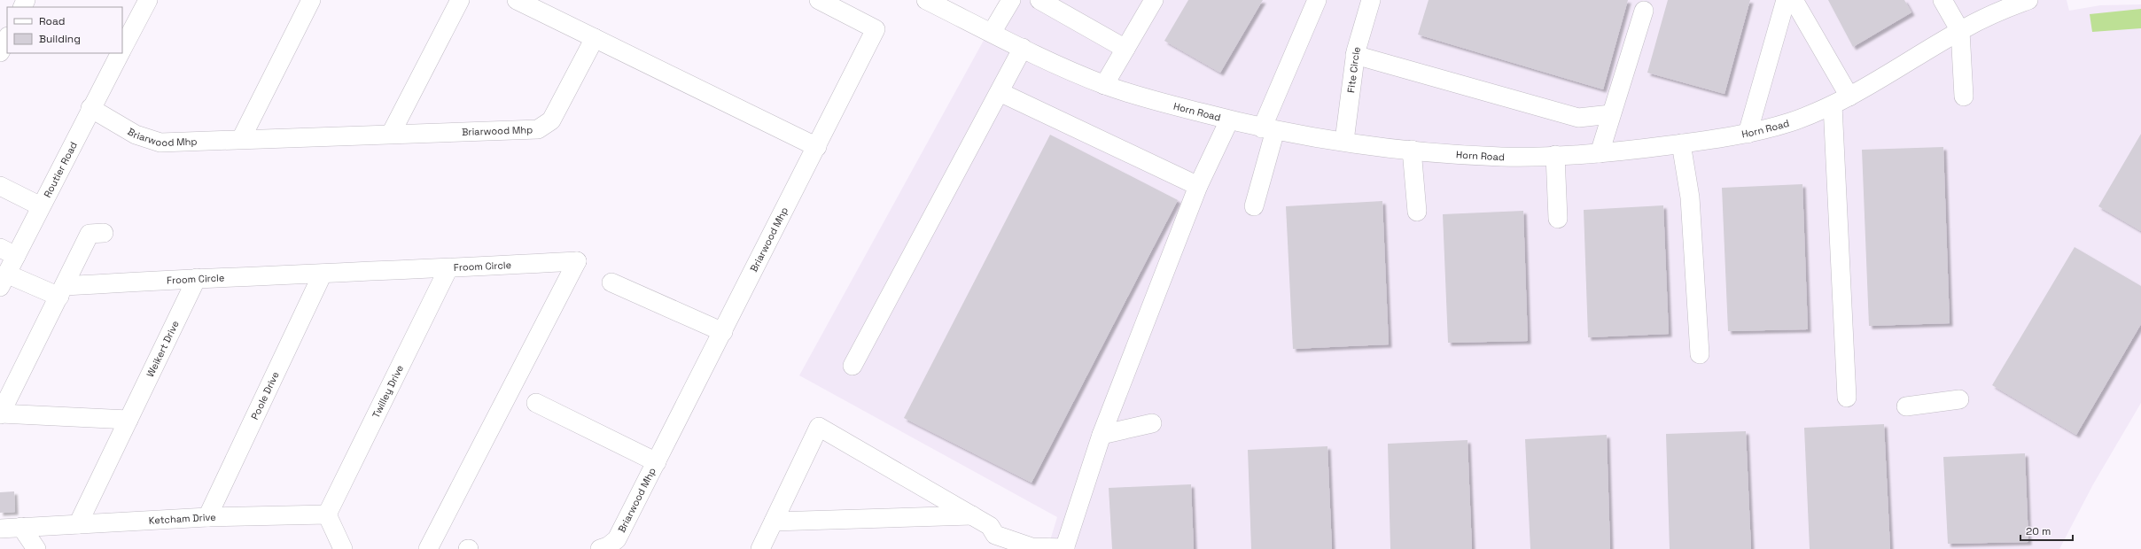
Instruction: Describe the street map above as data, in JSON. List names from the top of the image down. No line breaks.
{"streets":{"street":["Fite Circle","Horn Road","Briarwood Mhp","Routier Road","Froom Circle","Weikert Drive","Twilley Drive","Poole Drive","Ketcham Drive"]},"crossings":[["Fite Circle","Horn Road"],["Briarwood Mhp","Routier Road"],["Froom Circle","Weikert Drive"],["Froom Circle","Twilley Drive"],["Froom Circle","Poole Drive"],["Weikert Drive","Ketcham Drive"],["Twilley Drive","Ketcham Drive"],["Poole Drive","Ketcham Drive"]],"legend":["Road","Building"],"scale_bar":"20 m"}
